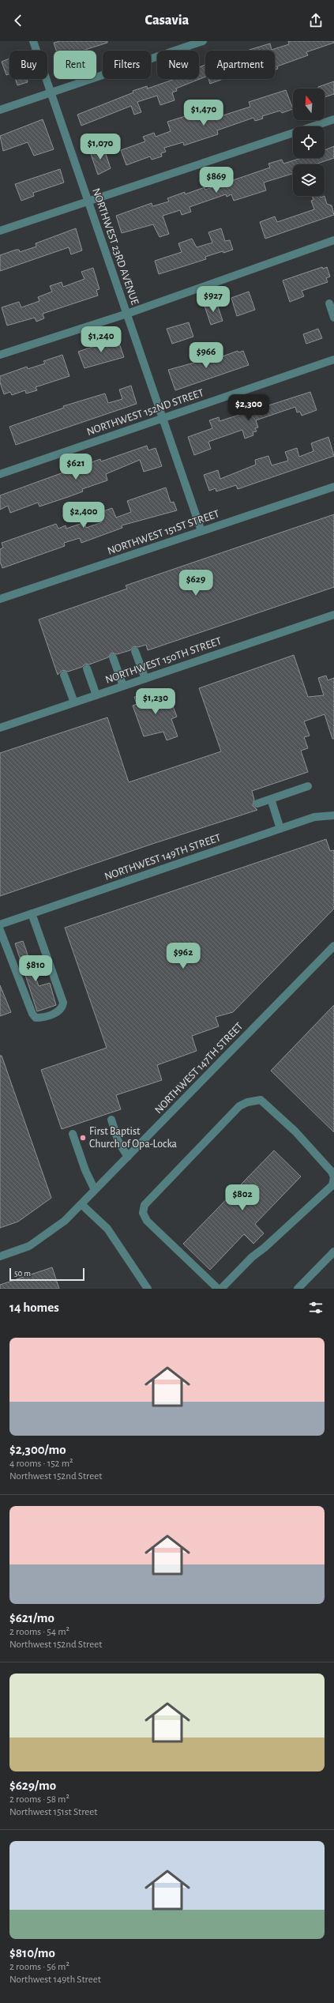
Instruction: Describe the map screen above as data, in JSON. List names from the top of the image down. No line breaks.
{"streets":{"street":["NORTHWEST 23RD AVENUE","NORTHWEST 152ND STREET","NORTHWEST 151ST STREET","NORTHWEST 150TH STREET","NORTHWEST 149TH STREET","NORTHWEST 147TH STREET"]},"crossings":[["NORTHWEST 23RD AVENUE","NORTHWEST 152ND STREET"],["NORTHWEST 23RD AVENUE","NORTHWEST 151ST STREET"]],"places":["First Baptist Church of Opa-Locka"],"scale_bar":"50 m","north":"top","page":{"header":"Casavia","chip":["Buy","Rent","Filters","New","Apartment"],"price":["$1,470","$1,070","$869","$927","$1,240","$966","$2,300","$621","$2,400","$629","$1,230","$962","$810","$802"],"scale":"50 m","heading":"14 homes","list":[{"name":"$2,300/mo","note":"4 rooms · 152 m² · Northwest 152nd Street"},{"name":"$621/mo","note":"2 rooms · 54 m² · Northwest 152nd Street"},{"name":"$629/mo","note":"2 rooms · 58 m² · Northwest 151st Street"},{"name":"$810/mo","note":"2 rooms · 56 m² · Northwest 149th Street"}]}}
